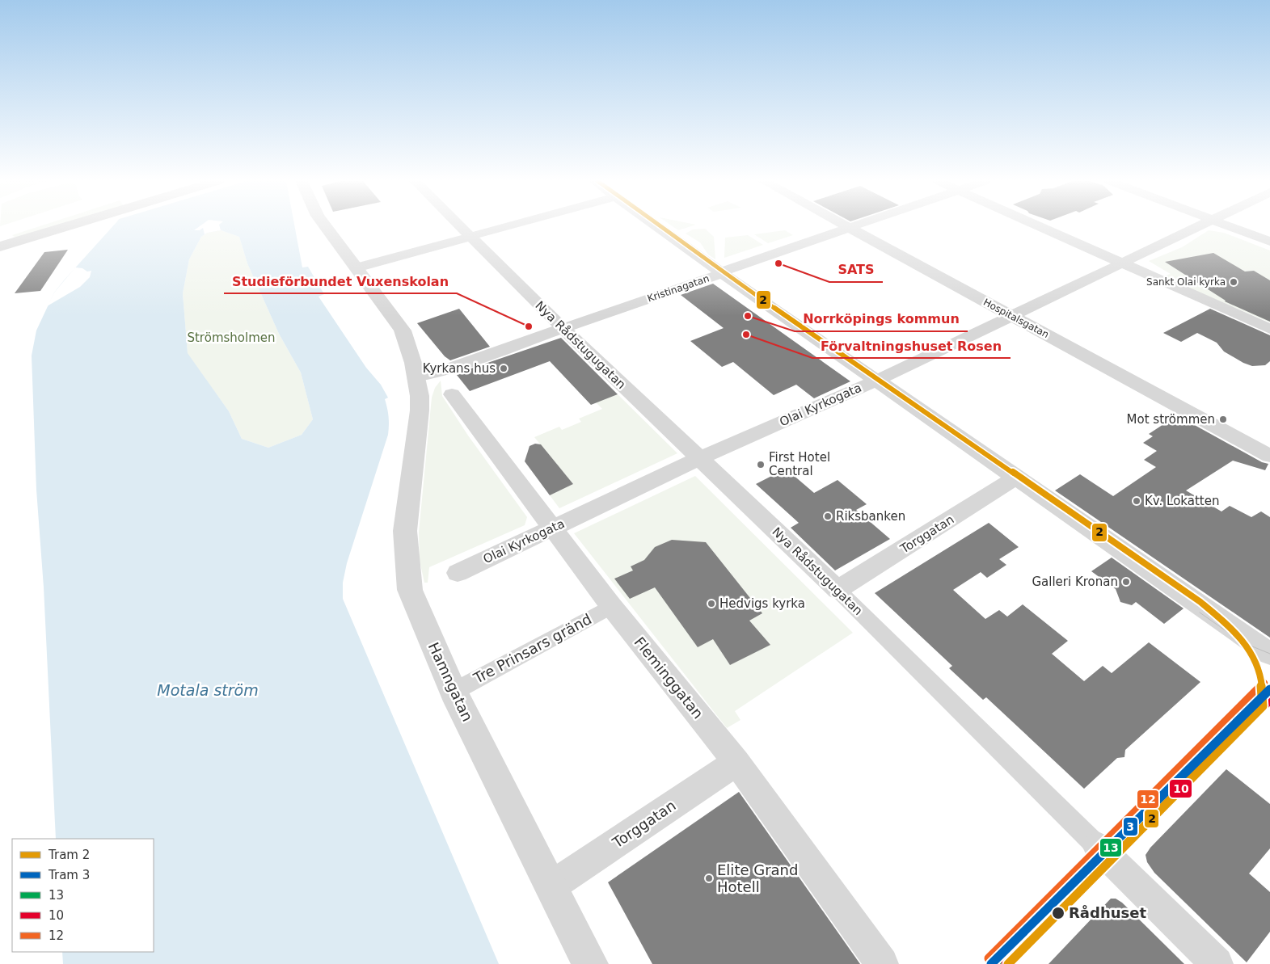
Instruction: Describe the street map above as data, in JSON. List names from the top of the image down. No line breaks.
{"streets":{"street":["Kristinagatan","Hospitalsgatan","Nya Rådstugugatan","Olai Kyrkogata","Torggatan","Tre Prinsars gränd","Fleminggatan","Hamngatan"]},"crossings":[["Kristinagatan","Hospitalsgatan"],["Kristinagatan","Nya Rådstugugatan"],["Kristinagatan","Hamngatan"],["Hospitalsgatan","Olai Kyrkogata"],["Nya Rådstugugatan","Olai Kyrkogata"],["Nya Rådstugugatan","Torggatan"],["Olai Kyrkogata","Fleminggatan"],["Torggatan","Fleminggatan"],["Torggatan","Hamngatan"],["Tre Prinsars gränd","Fleminggatan"],["Tre Prinsars gränd","Hamngatan"]],"water":["Motala ström"],"parks":["Strömsholmen"],"places":["SATS","Sankt Olai kyrka","Norrköpings kommun","Studieförbundet Vuxenskolan","Förvaltningshuset Rosen","Kyrkans hus","Mot strömmen","First Hotel Central","Kv. Lokatten","Riksbanken","Galleri Kronan","Hedvigs kyrka","Elite Grand Hotell","Rådhuset"],"lines":["tram line 2","transit line 12","transit line 13","tram line 3","transit line 10"],"legend":["Tram 2","Tram 3","13","10","12"]}
